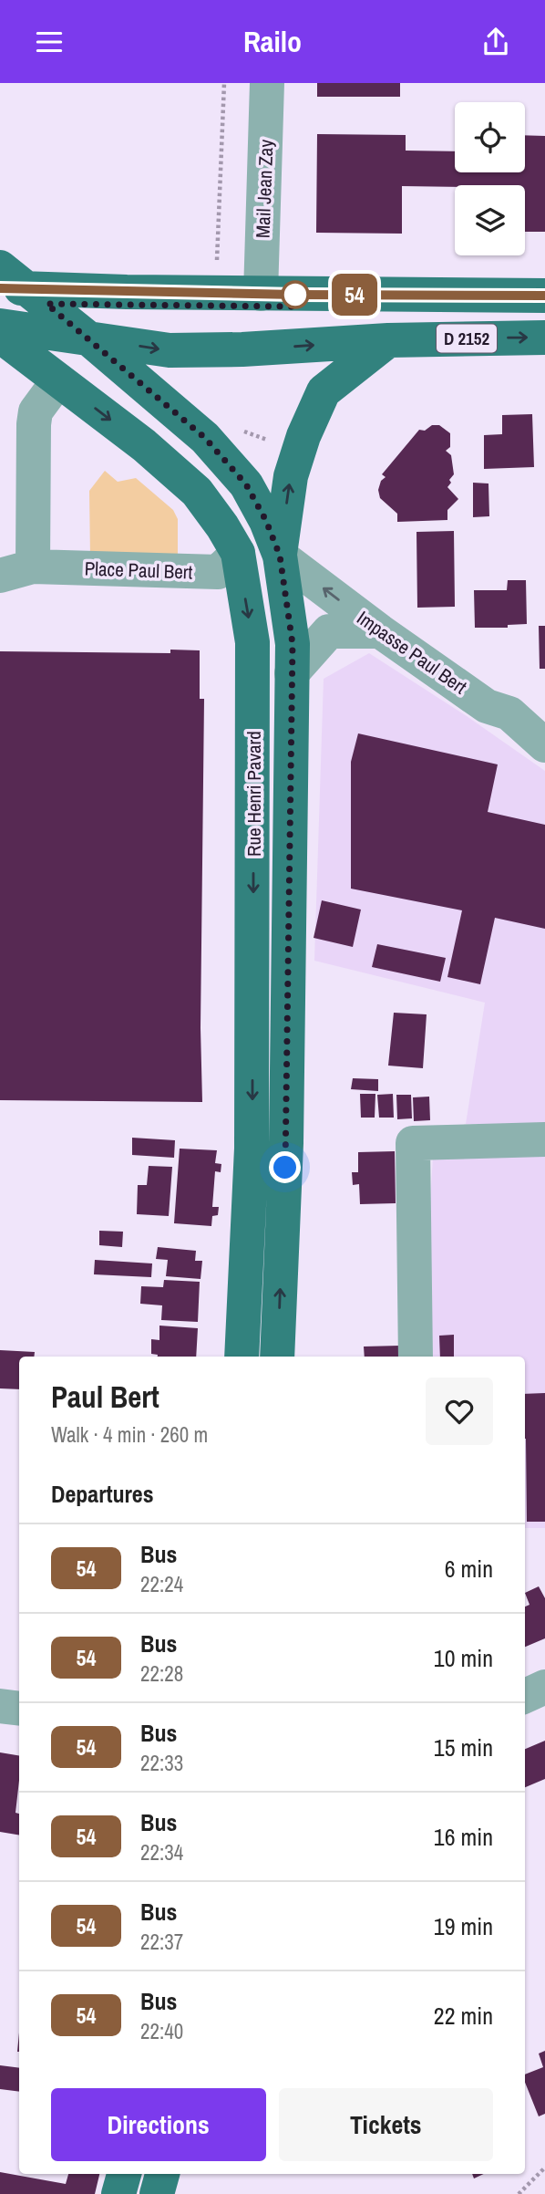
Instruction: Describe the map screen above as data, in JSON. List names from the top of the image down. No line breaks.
{"streets":{"main road":["D 2152","Rue Henri Pavard"],"street":["Mail Jean Zay","Place Paul Bert","Impasse Paul Bert"]},"crossings":[["Mail Jean Zay","D 2152"],["D 2152","Rue Henri Pavard"],["Place Paul Bert","Rue Henri Pavard"],["Impasse Paul Bert","Rue Henri Pavard"]],"one_way":["Impasse Paul Bert"],"lines":["bus line 54"],"page":{"header":"Railo","on_map":"54","heading":[["Paul Bert","Walk · 4 min · 260 m"],"Departures"],"list":[{"mark":"54","name":"Bus","note":"22:24","value":"6 min"},{"mark":"54","name":"Bus","note":"22:28","value":"10 min"},{"mark":"54","name":"Bus","note":"22:33","value":"15 min"},{"mark":"54","name":"Bus","note":"22:34","value":"16 min"},{"mark":"54","name":"Bus","note":"22:37","value":"19 min"},{"mark":"54","name":"Bus","note":"22:40","value":"22 min"}],"buttons":["Directions","Tickets"]}}
